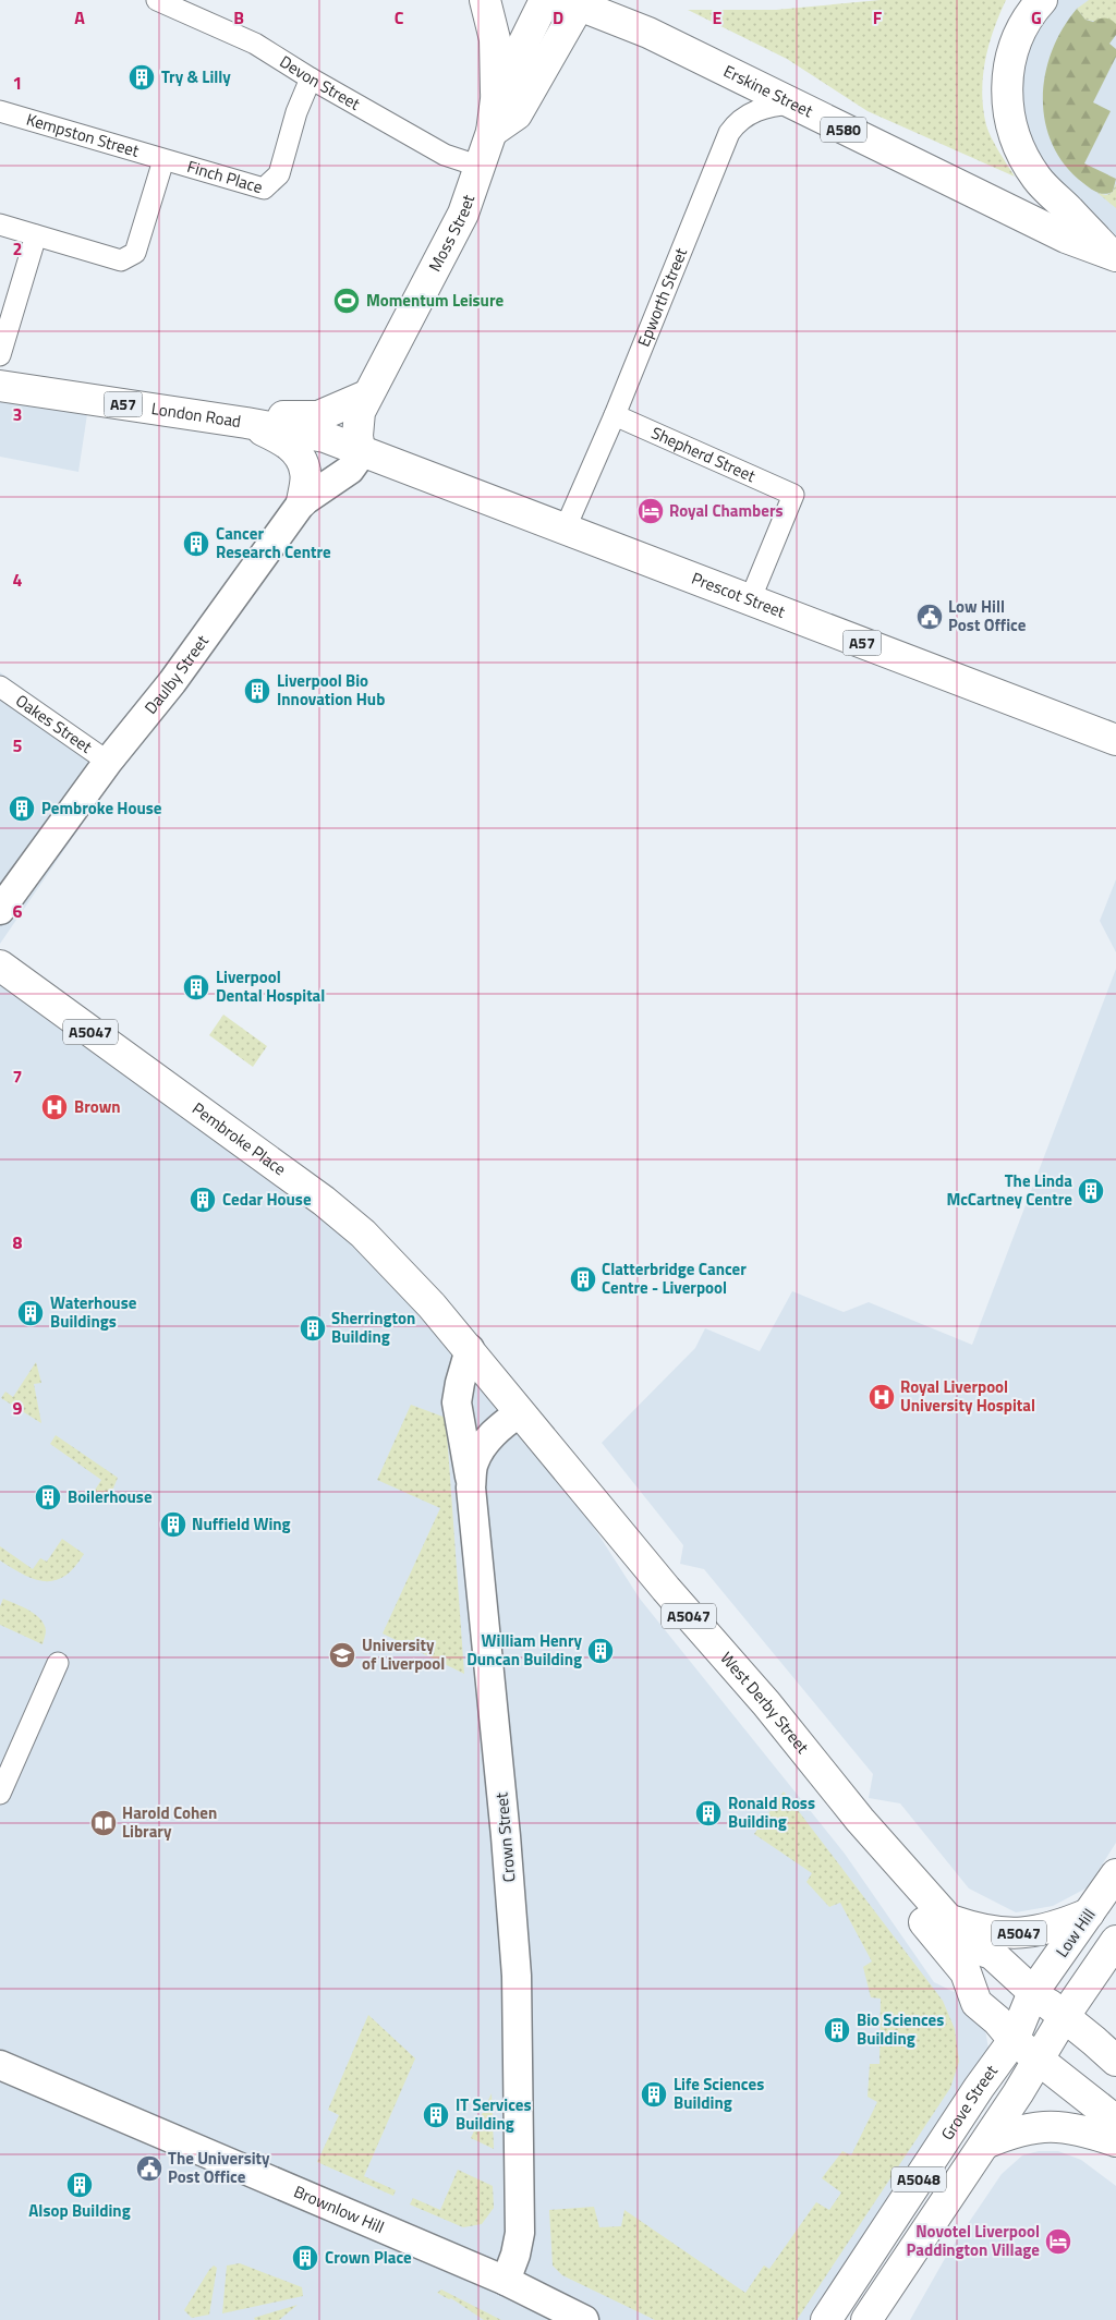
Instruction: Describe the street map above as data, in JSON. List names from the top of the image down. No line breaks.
{"streets":{"main road":["Erskine Street","A580","Moss Street","A57","London Road","Prescot Street","A5047","Pembroke Place","West Derby Street","Low Hill","Grove Street","A5048"],"street":["Devon Street","Kempston Street","Finch Place","Epworth Street","Shepherd Street","Daulby Street","Oakes Street","Crown Street","Brownlow Hill"]},"crossings":[["Devon Street","Finch Place"],["Devon Street","Moss Street"],["Erskine Street","A580"],["Erskine Street","Epworth Street"],["Kempston Street","Finch Place"],["Moss Street","London Road"],["Moss Street","Prescot Street"],["Moss Street","Daulby Street"],["Epworth Street","Shepherd Street"],["Epworth Street","Prescot Street"],["London Road","Prescot Street"],["London Road","Daulby Street"],["Shepherd Street","Prescot Street"],["Prescot Street","Daulby Street"],["Daulby Street","Oakes Street"],["A5047","West Derby Street"],["A5047","Low Hill"],["A5047","Grove Street"],["A5047","A5048"],["Pembroke Place","West Derby Street"],["Pembroke Place","Crown Street"],["West Derby Street","Crown Street"],["West Derby Street","Low Hill"],["West Derby Street","Grove Street"],["West Derby Street","A5048"],["Crown Street","Brownlow Hill"],["Low Hill","Grove Street"]],"places":{"building":["Try & Lilly","Cancer Research Centre","Liverpool Bio Innovation Hub","Pembroke House","Liverpool Dental Hospital","The Linda McCartney Centre","Cedar House","Clatterbridge Cancer Centre - Liverpool","Waterhouse Buildings","Sherrington Building","Boilerhouse","Nuffield Wing","William Henry Duncan Building","Ronald Ross Building","Bio Sciences Building","Life Sciences Building","IT Services Building","Alsop Building","Crown Place"],"sports":["Momentum Leisure"],"hotel":["Royal Chambers","Novotel Liverpool Paddington Village"],"public building":["Low Hill Post Office","The University Post Office"],"hospital":["Brown","Royal Liverpool University Hospital"],"school or university":["University of Liverpool"],"library":["Harold Cohen Library"]},"grid":{"columns":["A","B","C","D","E","F","G"],"rows":["1","2","3","4","5","6","7","8","9"]}}
